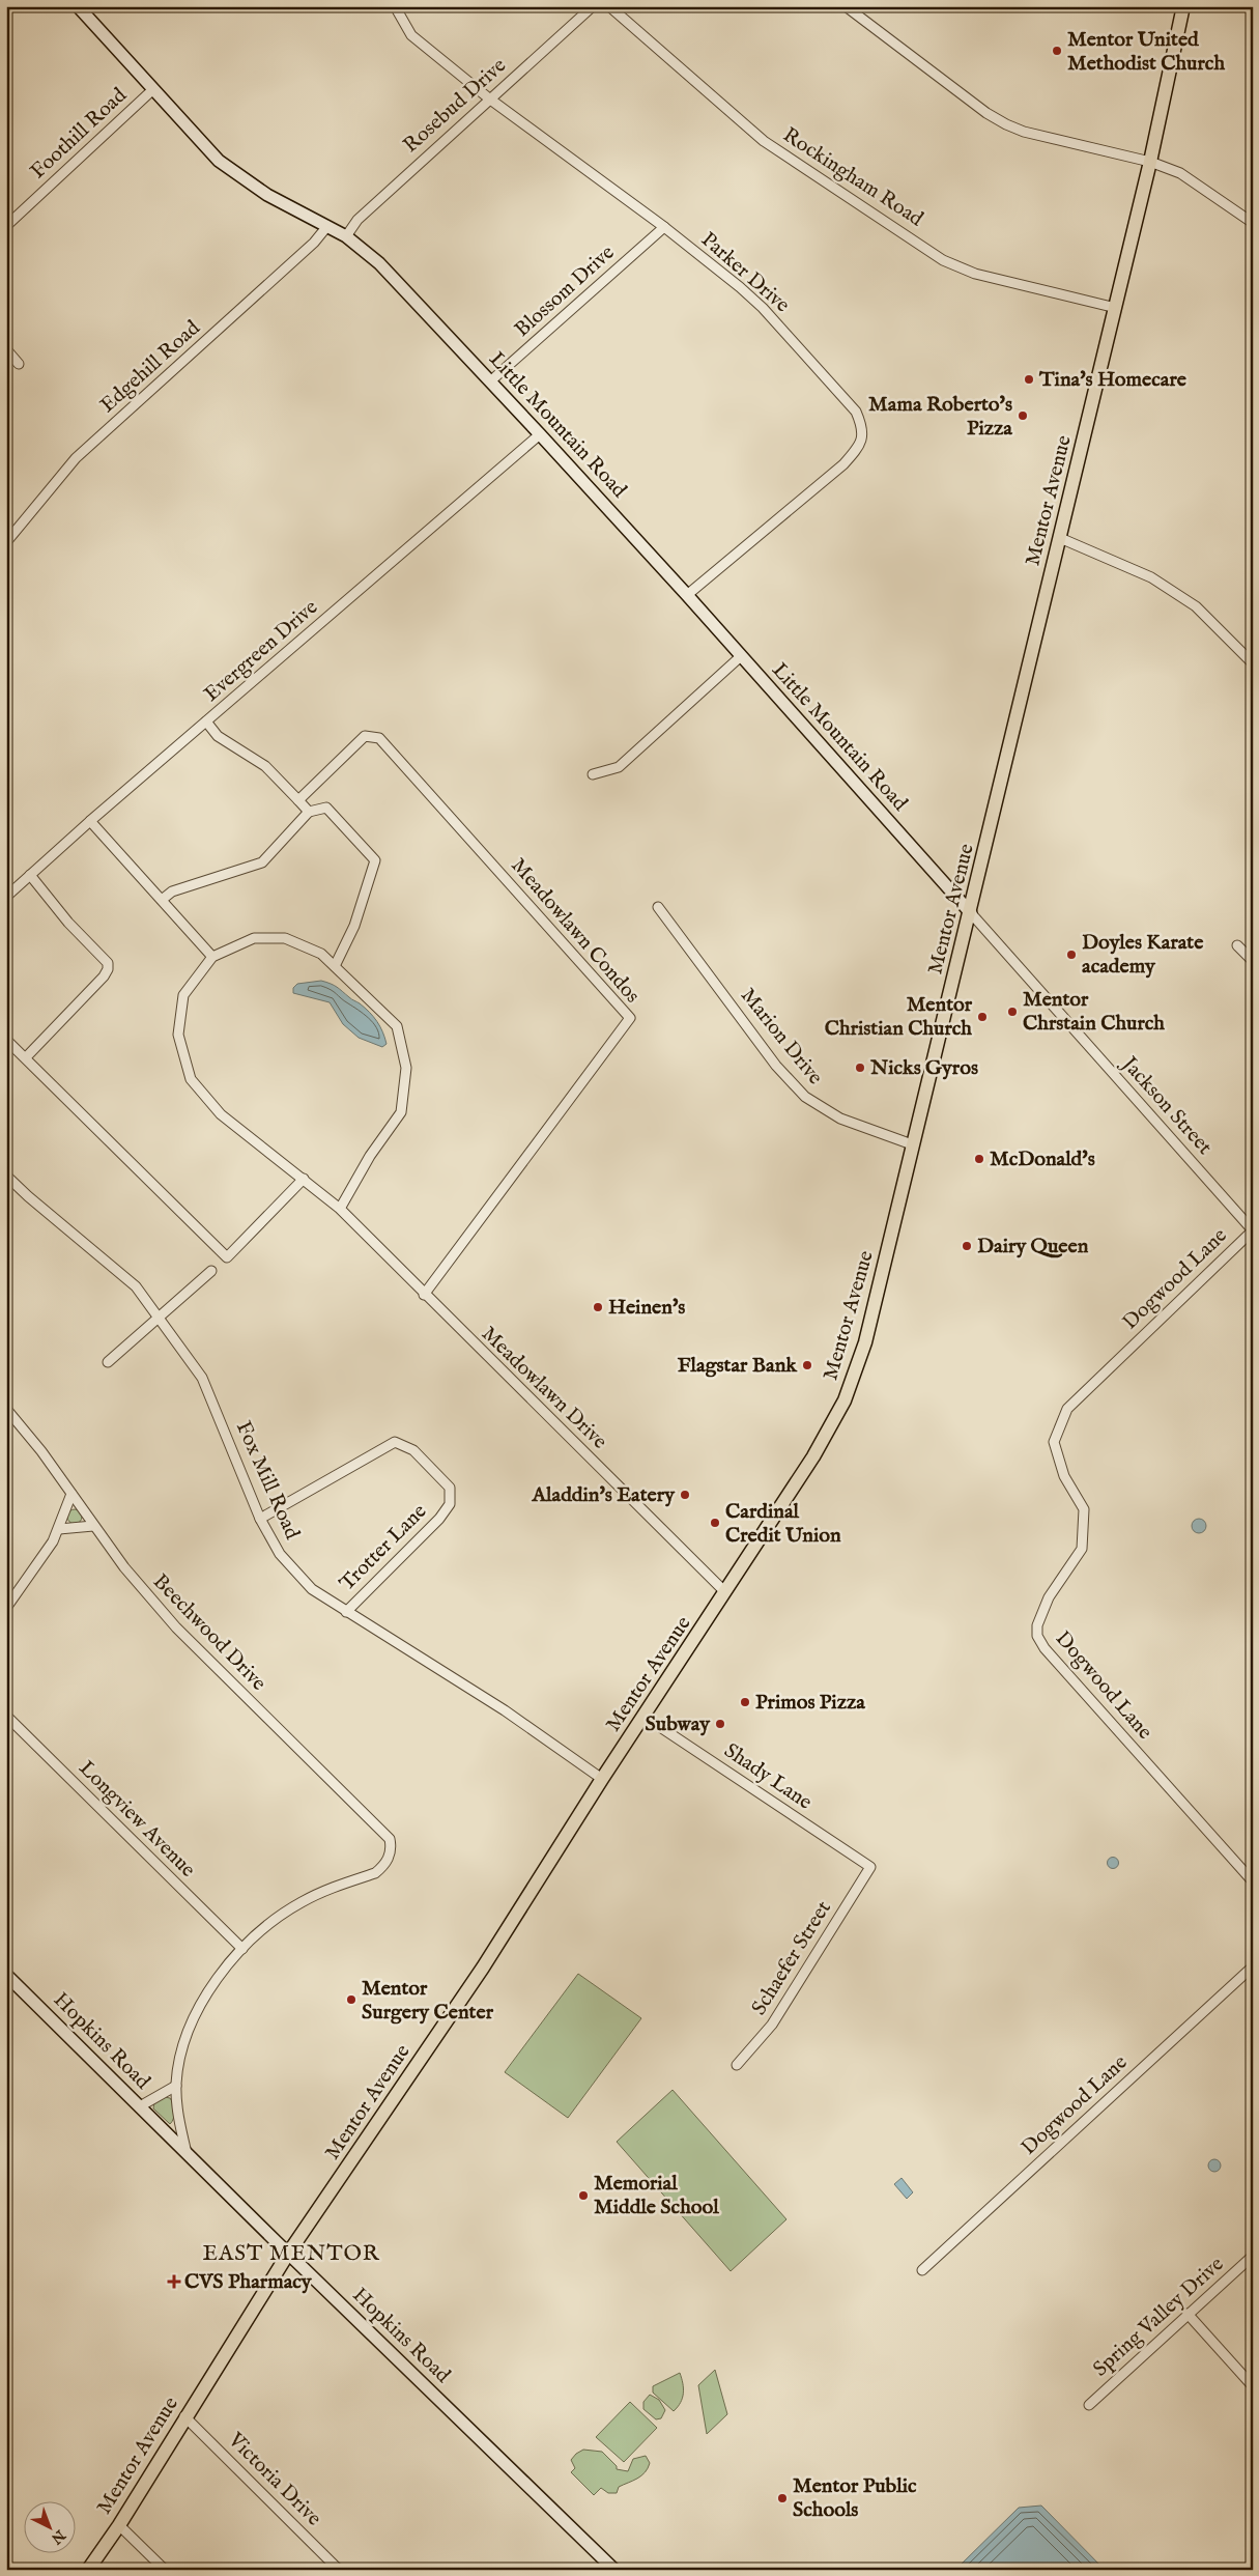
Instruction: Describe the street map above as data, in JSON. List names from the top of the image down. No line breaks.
{"streets":{"main road":["Mentor Avenue"],"street":["Rosebud Drive","Foothill Road","Rockingham Road","Parker Drive","Blossom Drive","Edgehill Road","Little Mountain Road","Evergreen Drive","Meadowlawn Condos","Marion Drive","Jackson Street","Dogwood Lane","Meadowlawn Drive","Fox Mill Road","Trotter Lane","Beechwood Drive","Shady Lane","Longview Avenue","Schaefer Street","Hopkins Road","Spring Valley Drive","Victoria Drive"]},"crossings":[["Rosebud Drive","Parker Drive"],["Rosebud Drive","Little Mountain Road"],["Foothill Road","Little Mountain Road"],["Rockingham Road","Mentor Avenue"],["Parker Drive","Blossom Drive"],["Parker Drive","Little Mountain Road"],["Blossom Drive","Little Mountain Road"],["Edgehill Road","Little Mountain Road"],["Little Mountain Road","Mentor Avenue"],["Little Mountain Road","Evergreen Drive"],["Little Mountain Road","Jackson Street"],["Mentor Avenue","Marion Drive"],["Mentor Avenue","Jackson Street"],["Mentor Avenue","Meadowlawn Drive"],["Mentor Avenue","Fox Mill Road"],["Mentor Avenue","Shady Lane"],["Mentor Avenue","Hopkins Road"],["Mentor Avenue","Victoria Drive"],["Meadowlawn Condos","Meadowlawn Drive"],["Jackson Street","Dogwood Lane"],["Fox Mill Road","Trotter Lane"],["Beechwood Drive","Longview Avenue"],["Shady Lane","Schaefer Street"]],"districts":["EAST MENTOR"],"places":{"other":["Mentor United Methodist Church","Tina's Homecare","Mama Roberto's Pizza","Doyles Karate academy","Mentor Chrstain Church","Mentor Christian Church","Nicks Gyros","McDonald's","Dairy Queen","Heinen's","Flagstar Bank","Aladdin's Eatery","Cardinal Credit Union","Primos Pizza","Subway","Mentor Surgery Center","Memorial Middle School","Mentor Public Schools"],"health":["CVS Pharmacy"]},"north":"bottom right"}
